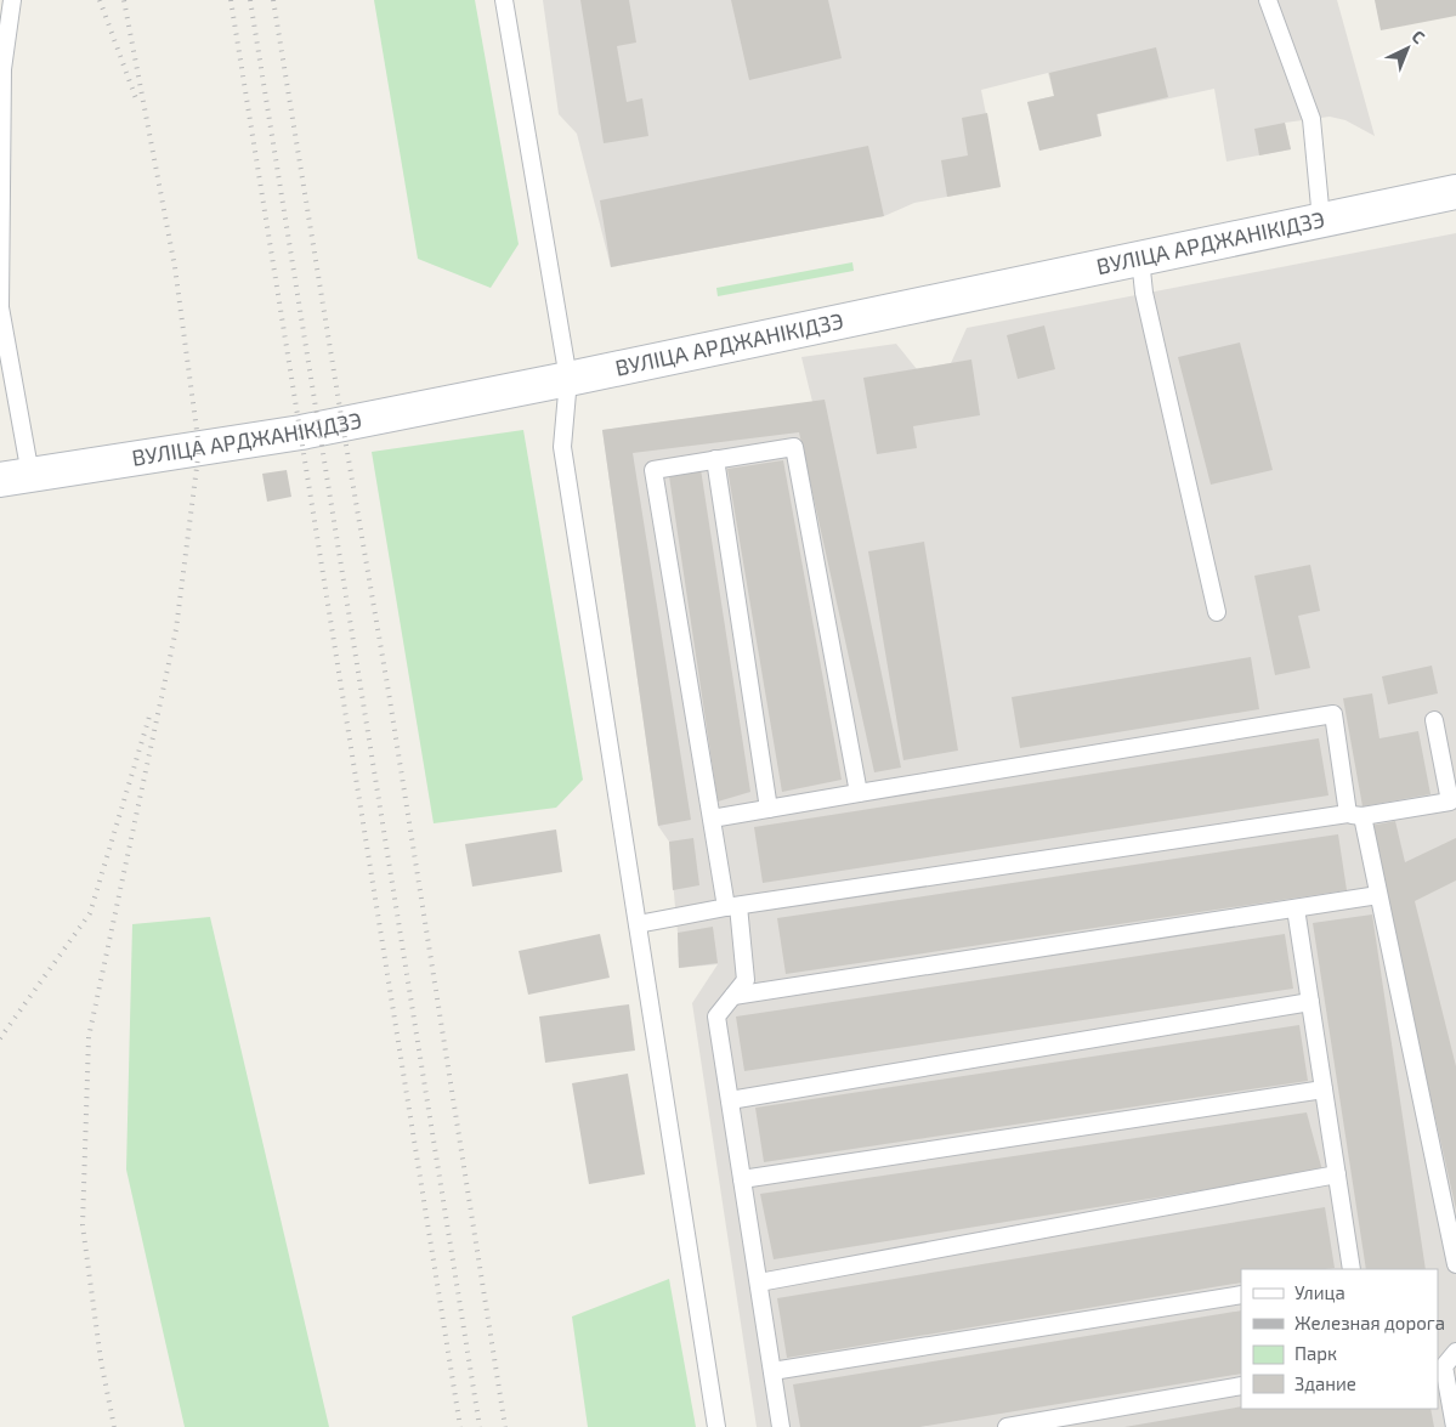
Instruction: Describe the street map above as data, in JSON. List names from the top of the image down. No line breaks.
{"streets":{"main road":["ВУЛІЦА АРДЖАНІКІДЗЭ"]},"legend":["Улица","Железная дорога","Парк","Здание"],"north":"top right"}
